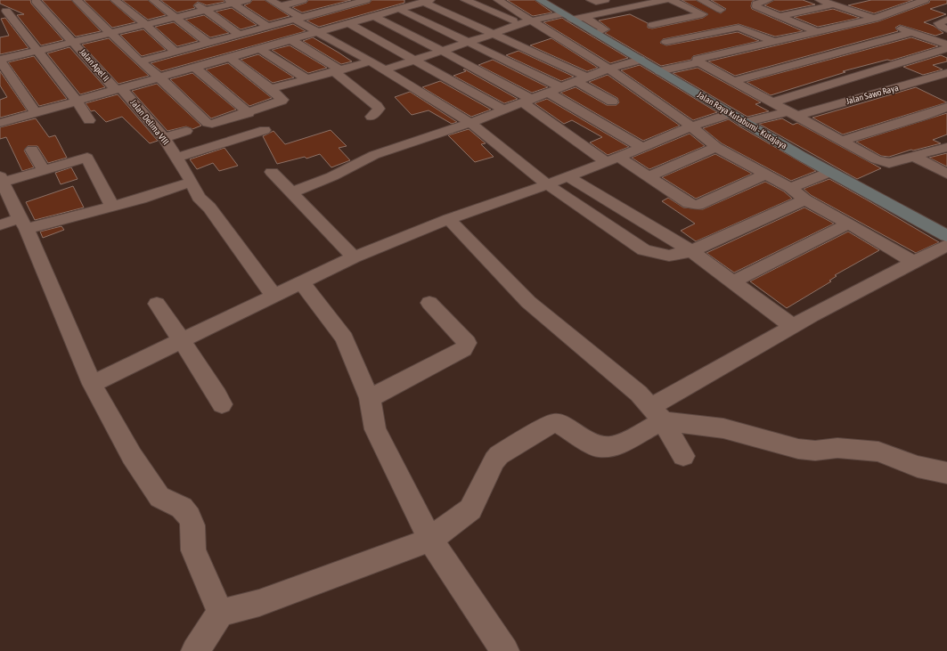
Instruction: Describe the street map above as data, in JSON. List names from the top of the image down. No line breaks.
{"streets":{"street":["Jalan Apel II","Jalan Sawo Raya","Jalan Raya Kutabumi - Kutajaya","Jalan Delima VIII"]},"crossings":[["Jalan Apel II","Jalan Delima VIII"]]}
